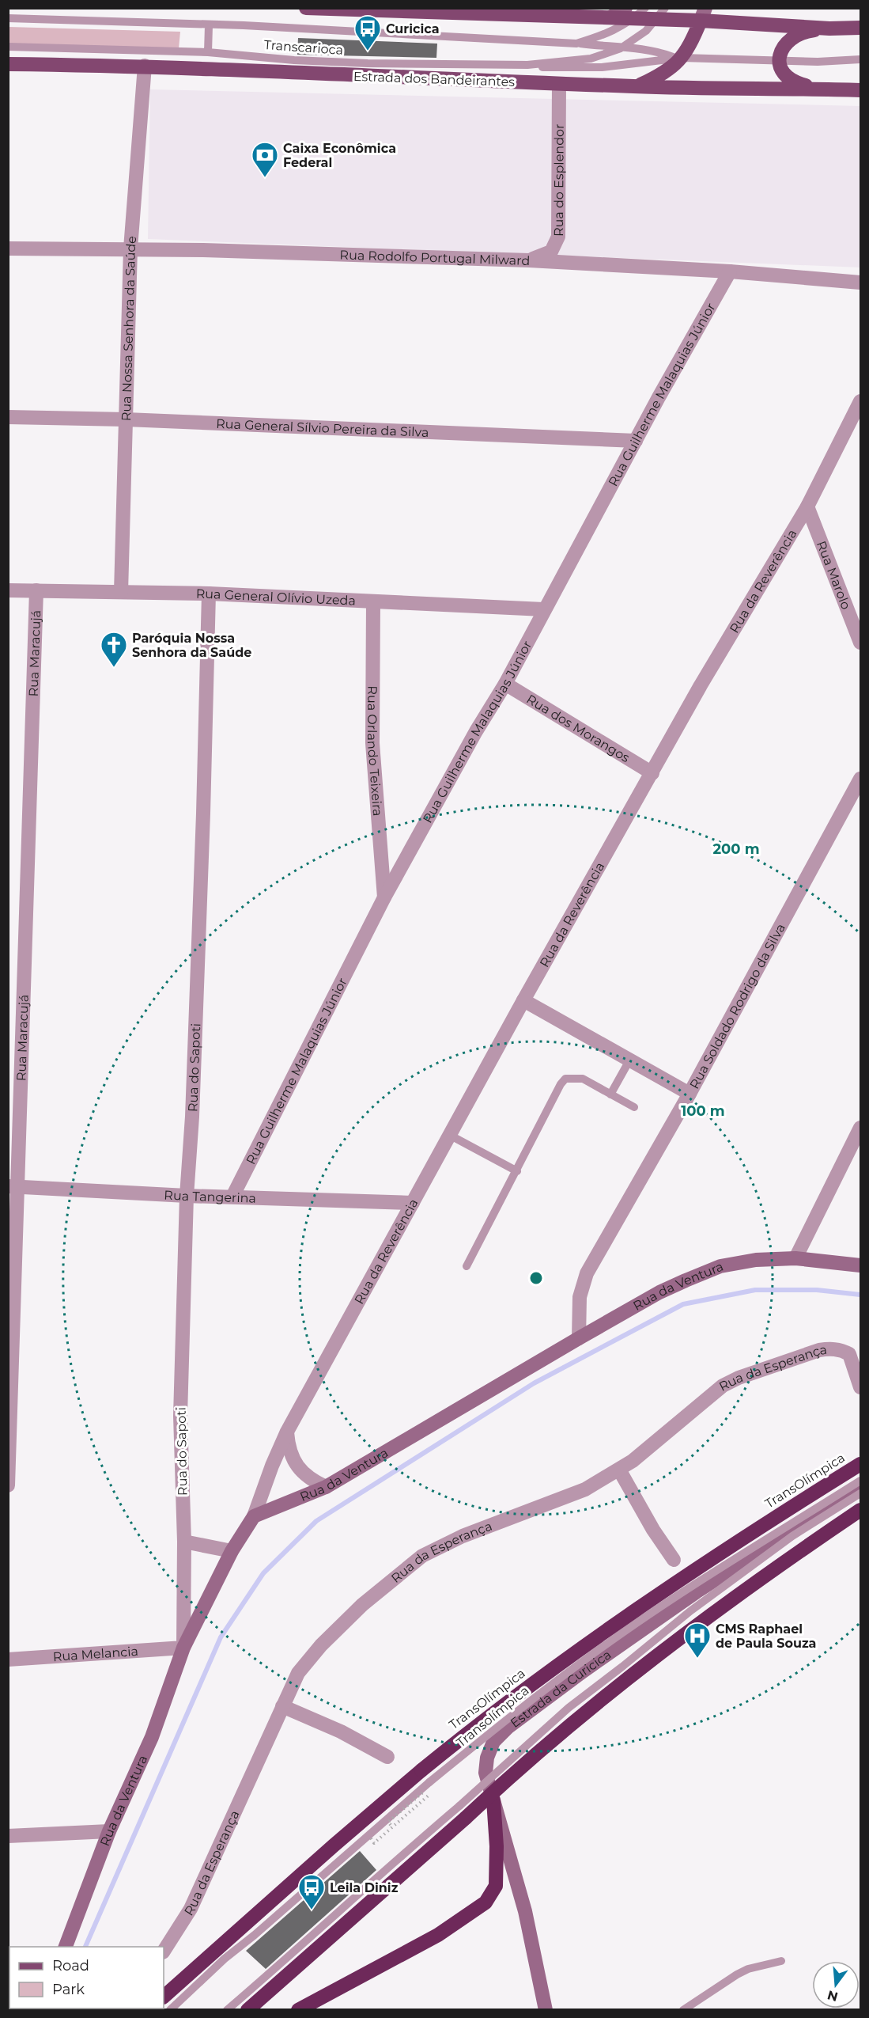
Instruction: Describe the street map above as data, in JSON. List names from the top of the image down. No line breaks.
{"streets":{"highway":["TransOlímpica"],"main road":["Estrada dos Bandeirantes"],"street":["Rua do Esplendor","Rua Rodolfo Portugal Milward","Rua Nossa Senhora da Saúde","Rua Guilherme Malaquias Júnior","Rua General Sílvio Pereira da Silva","Rua Marolo","Rua da Reverência","Rua General Olívio Uzeda","Rua Maracujá","Rua dos Morangos","Rua Orlando Teixeira","Rua Soldado Rodrigo da Silva","Rua do Sapoti","Rua Tangerina","Rua da Ventura","Rua da Esperança","Rua Melancia","Estrada da Curicica"],"lane":["Transcarioca","Transolímpica"]},"crossings":[["Estrada dos Bandeirantes","Rua do Esplendor"],["Estrada dos Bandeirantes","Rua Nossa Senhora da Saúde"],["Rua do Esplendor","Rua Rodolfo Portugal Milward"],["Rua Rodolfo Portugal Milward","Rua Nossa Senhora da Saúde"],["Rua Rodolfo Portugal Milward","Rua Guilherme Malaquias Júnior"],["Rua Nossa Senhora da Saúde","Rua General Sílvio Pereira da Silva"],["Rua Nossa Senhora da Saúde","Rua General Olívio Uzeda"],["Rua Guilherme Malaquias Júnior","Rua General Sílvio Pereira da Silva"],["Rua Guilherme Malaquias Júnior","Rua General Olívio Uzeda"],["Rua Guilherme Malaquias Júnior","Rua dos Morangos"],["Rua Guilherme Malaquias Júnior","Rua Orlando Teixeira"],["Rua Guilherme Malaquias Júnior","Rua Tangerina"],["Rua Marolo","Rua da Reverência"],["Rua da Reverência","Rua dos Morangos"],["Rua da Reverência","Rua Tangerina"],["Rua da Reverência","Rua da Ventura"],["Rua General Olívio Uzeda","Rua Maracujá"],["Rua General Olívio Uzeda","Rua Orlando Teixeira"],["Rua General Olívio Uzeda","Rua do Sapoti"],["Rua Maracujá","Rua Tangerina"],["Rua Soldado Rodrigo da Silva","Rua da Ventura"],["Rua do Sapoti","Rua Tangerina"],["Rua do Sapoti","Rua da Ventura"],["Rua do Sapoti","Rua Melancia"],["Rua da Ventura","Rua Melancia"],["TransOlímpica","Transolímpica"]],"places":{"bus stop":["Curicica","Leila Diniz"],"bank":["Caixa Econômica Federal"],"church":["Paróquia Nossa Senhora da Saúde"],"hospital":["CMS Raphael de Paula Souza"]},"legend":["Road","Park"],"north":"bottom","rings":["200 m","100 m"]}
